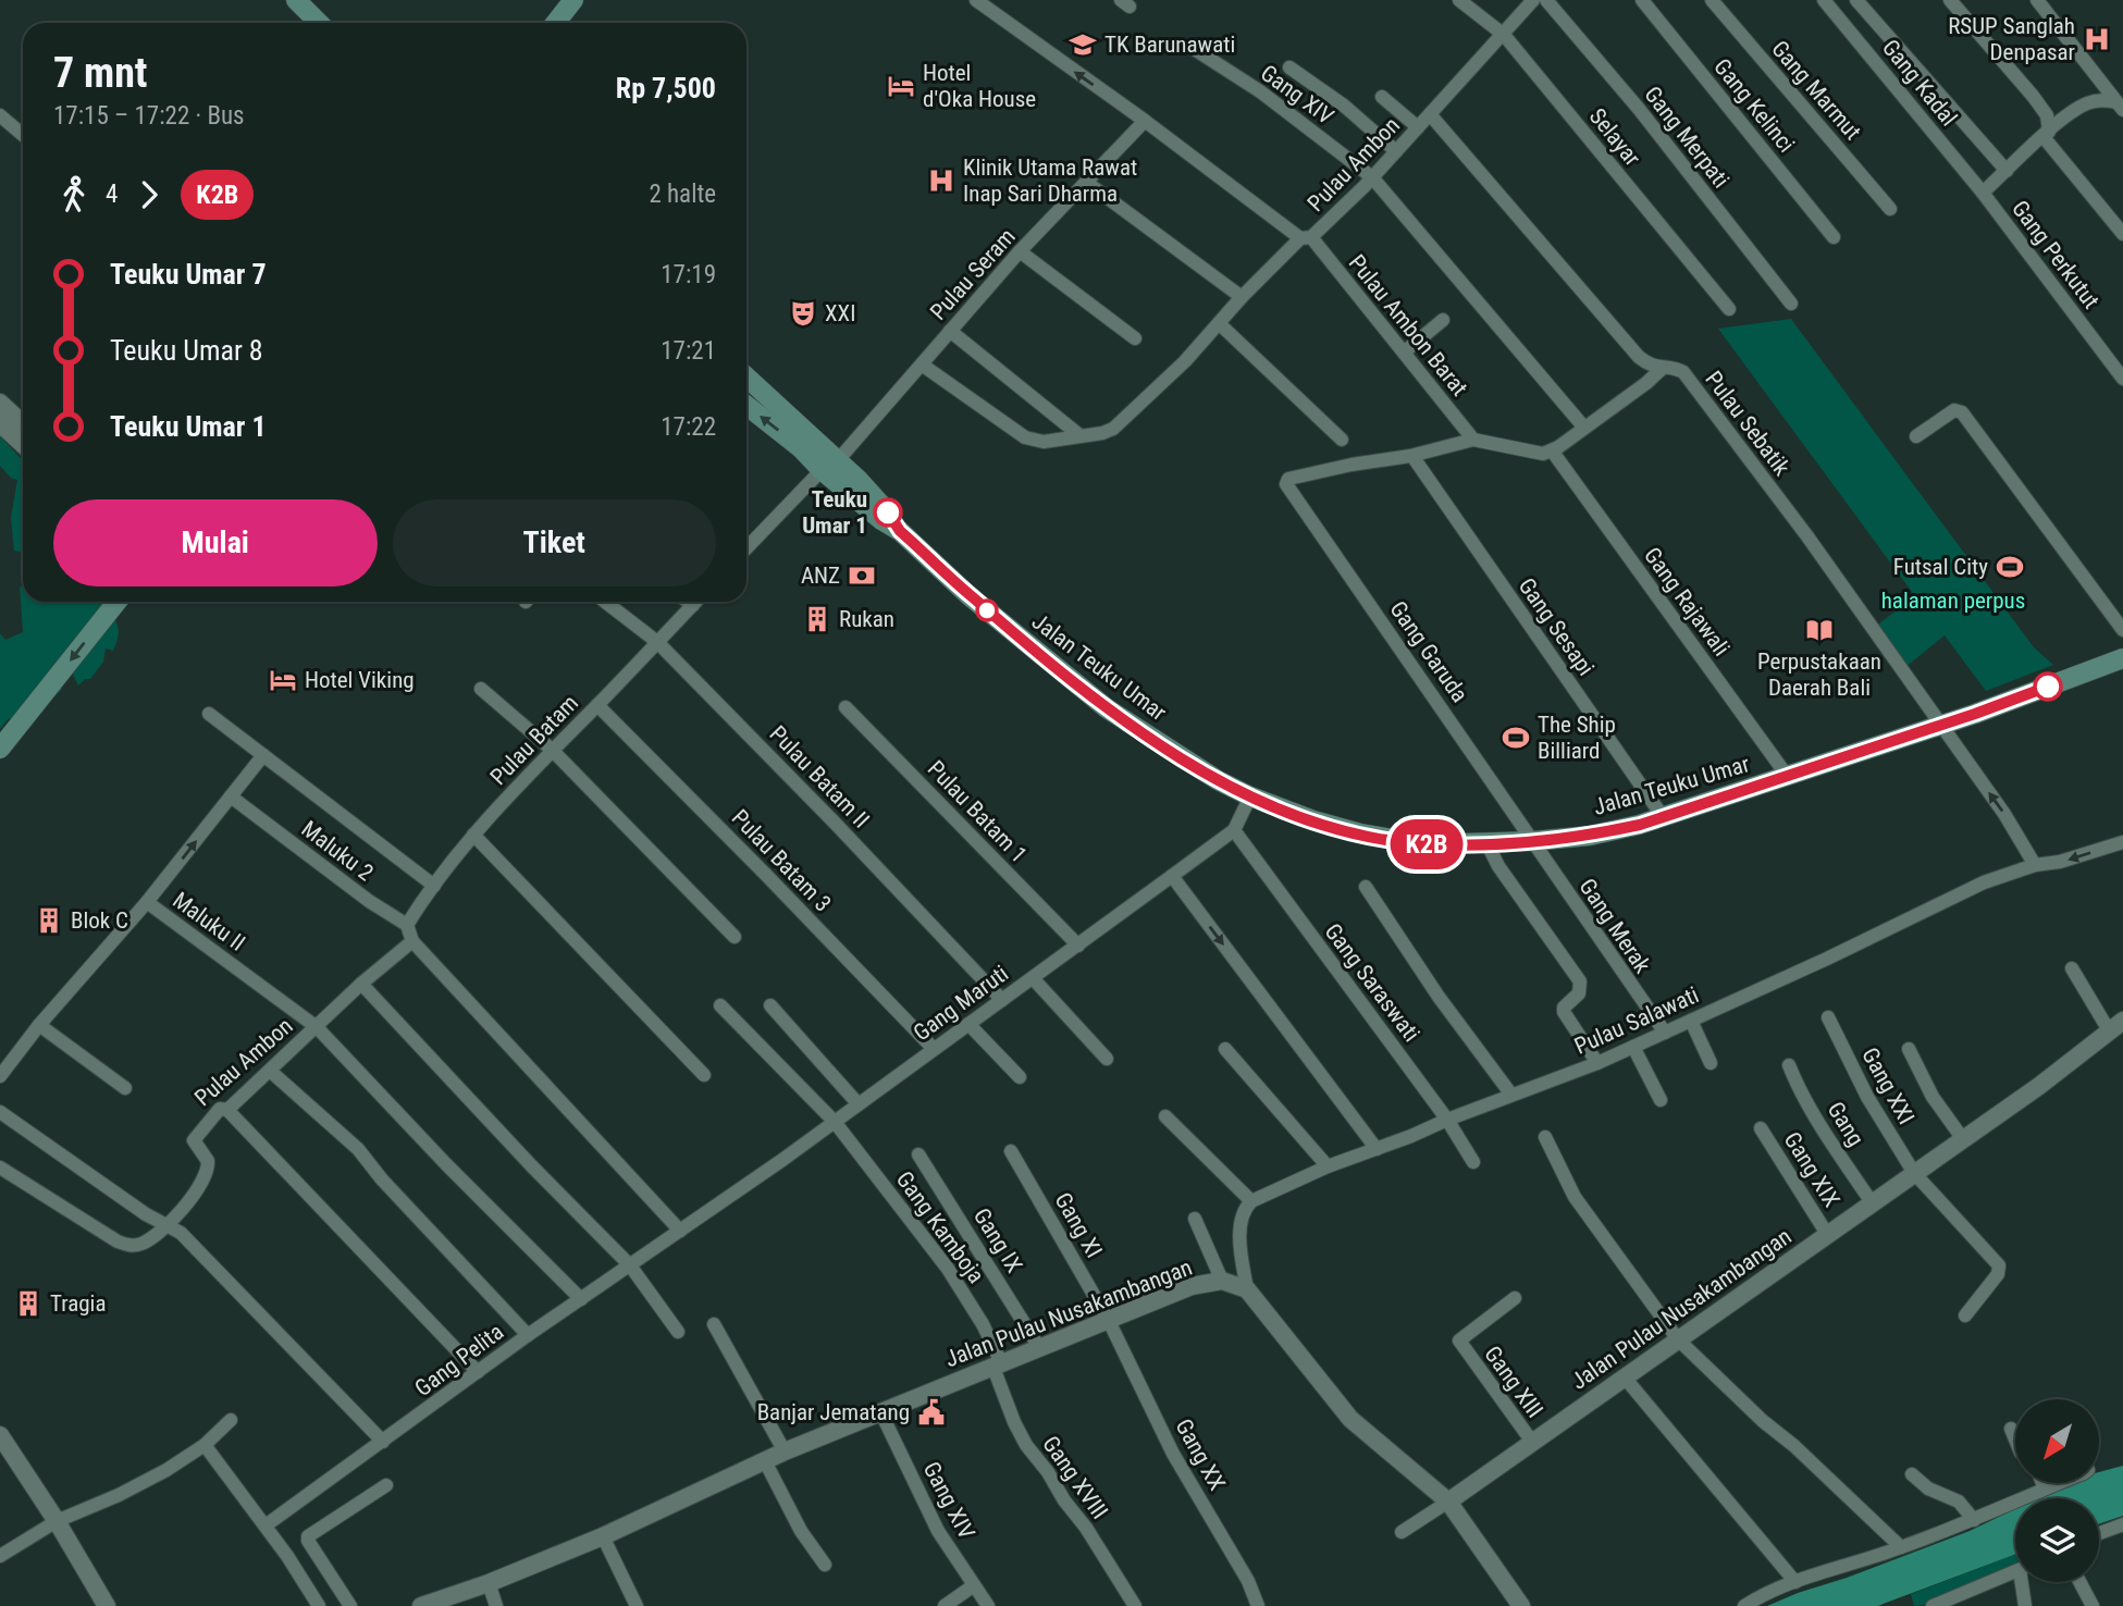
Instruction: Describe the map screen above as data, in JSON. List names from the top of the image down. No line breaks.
{"streets":{"main road":["Jalan Teuku Umar"],"street":["Gang Kadal","Gang Marmut","Gang XIV","Gang Kelinci","Selayar","Gang Merpati","Pulau Ambon","Gang Perkutut","Pulau Seram","Pulau Ambon Barat","Pulau Sebatik","Gang Rajawali","Gang Sesapi","Gang Garuda","Pulau Batam","Pulau Batam II","Pulau Batam 1","Maluku 2","Pulau Batam 3","Maluku II","Gang Merak","Gang Saraswati","Gang Maruti","Pulau Salawati","Gang XXI","Gang","Gang XIX","Gang XI","Gang Kamboja","Gang IX","Jalan Pulau Nusakambangan","Gang Pelita","Gang XIII","Gang XX","Gang XVIII"]},"crossings":[["Gang Kadal","Gang Perkutut"],["Gang XIV","Pulau Ambon"],["Gang XIV","Jalan Pulau Nusakambangan"],["Selayar","Pulau Ambon"],["Pulau Ambon","Pulau Seram"],["Pulau Ambon","Pulau Ambon Barat"],["Pulau Ambon","Pulau Sebatik"],["Pulau Ambon","Maluku II"],["Pulau Seram","Jalan Teuku Umar"],["Pulau Ambon Barat","Gang Garuda"],["Pulau Sebatik","Jalan Teuku Umar"],["Pulau Sebatik","Pulau Salawati"],["Gang Rajawali","Jalan Teuku Umar"],["Gang Sesapi","Jalan Teuku Umar"],["Gang Garuda","Jalan Teuku Umar"],["Gang Garuda","Gang Merak"],["Jalan Teuku Umar","Gang Merak"],["Jalan Teuku Umar","Gang Maruti"],["Pulau Batam","Pulau Batam II"],["Pulau Batam","Maluku 2"],["Pulau Batam","Pulau Batam 3"],["Pulau Batam II","Gang Maruti"],["Pulau Batam 1","Gang Maruti"],["Maluku 2","Maluku II"],["Pulau Batam 3","Gang Maruti"],["Maluku II","Gang Pelita"],["Gang Merak","Pulau Salawati"],["Gang Saraswati","Gang Maruti"],["Gang Saraswati","Pulau Salawati"],["Gang Maruti","Gang Kamboja"],["Gang Maruti","Gang Pelita"],["Gang XXI","Jalan Pulau Nusakambangan"],["Gang","Jalan Pulau Nusakambangan"],["Gang XIX","Jalan Pulau Nusakambangan"],["Gang XI","Jalan Pulau Nusakambangan"],["Gang XI","Gang XX"],["Gang Kamboja","Jalan Pulau Nusakambangan"],["Gang Kamboja","Gang XVIII"],["Gang IX","Jalan Pulau Nusakambangan"],["Jalan Pulau Nusakambangan","Gang XIII"],["Jalan Pulau Nusakambangan","Gang XX"],["Jalan Pulau Nusakambangan","Gang XVIII"]],"parks":["halaman perpus"],"places":{"hospital":["RSUP Sanglah Denpasar","Klinik Utama Rawat Inap Sari Dharma"],"school or university":["TK Barunawati"],"hotel":["Hotel d'Oka House","Hotel Viking"],"theatre":["XXI"],"other":["Teuku Umar 1"],"sports":["Futsal City","The Ship Billiard"],"bank":["ANZ"],"building":["Rukan","Blok C","Tragia"],"library":["Perpustakaan Daerah Bali"],"public building":["Banjar Jematang"]},"lines":["bus line K2B"],"north":"bottom left","page":{"on_map":"K2B","heading":["7 mnt","17:15 – 17:22 · Bus","Rp 7,500"],"legs":["4","K2B","2 halte"],"list":[{"name":"Teuku Umar 7","value":"17:19"},{"name":"Teuku Umar 8","value":"17:21"},{"name":"Teuku Umar 1","value":"17:22"}],"buttons":["Mulai","Tiket"]}}
